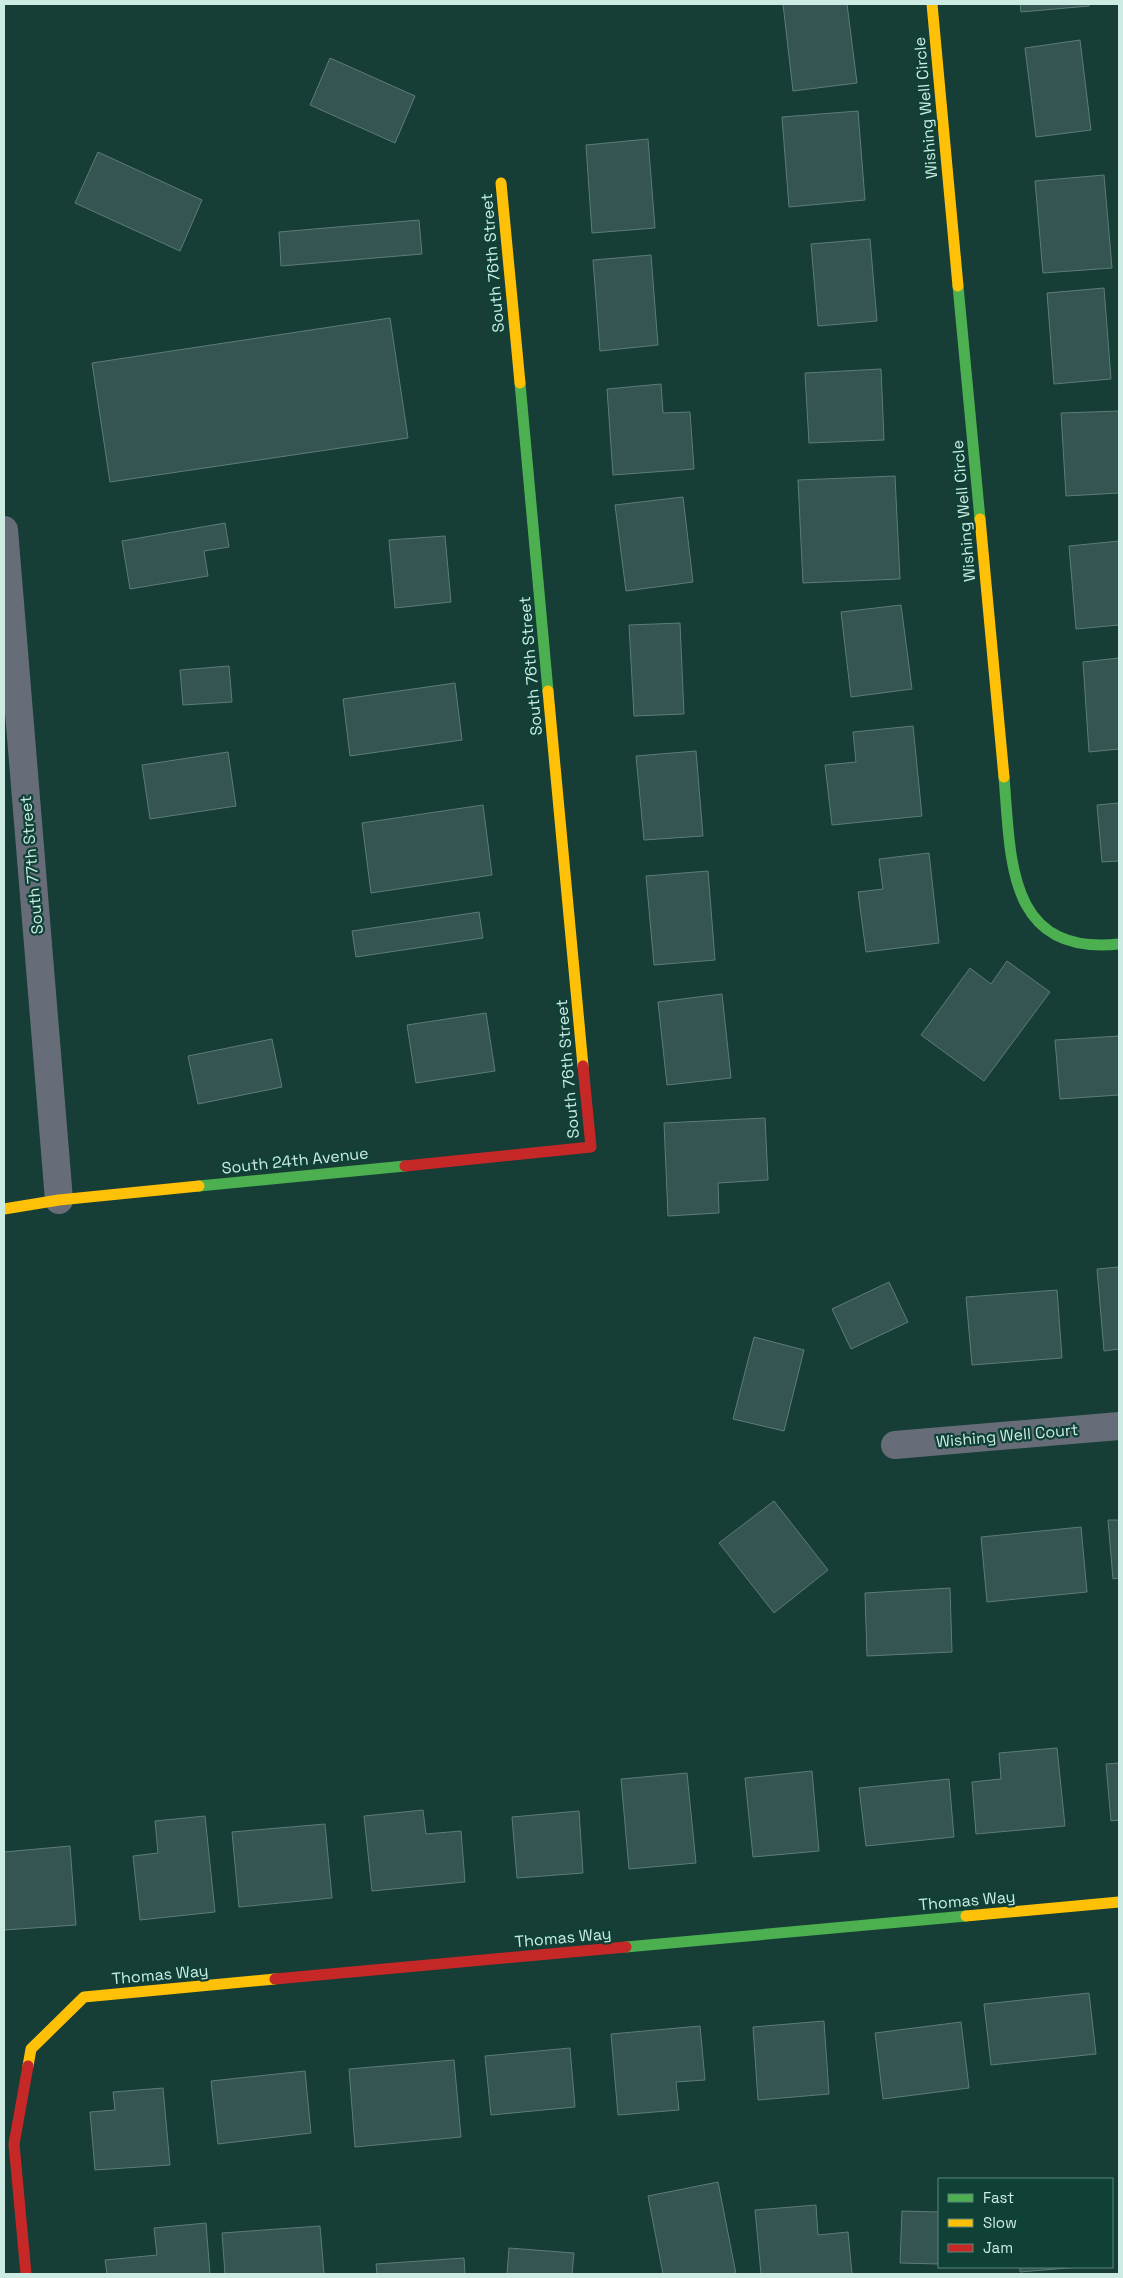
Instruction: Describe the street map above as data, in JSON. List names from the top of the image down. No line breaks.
{"streets":{"street":["Wishing Well Circle","South 76th Street","South 77th Street","South 24th Avenue","Wishing Well Court","Thomas Way"]},"crossings":[["South 76th Street","South 24th Avenue"],["South 77th Street","South 24th Avenue"]],"legend":["Fast","Slow","Jam"]}
